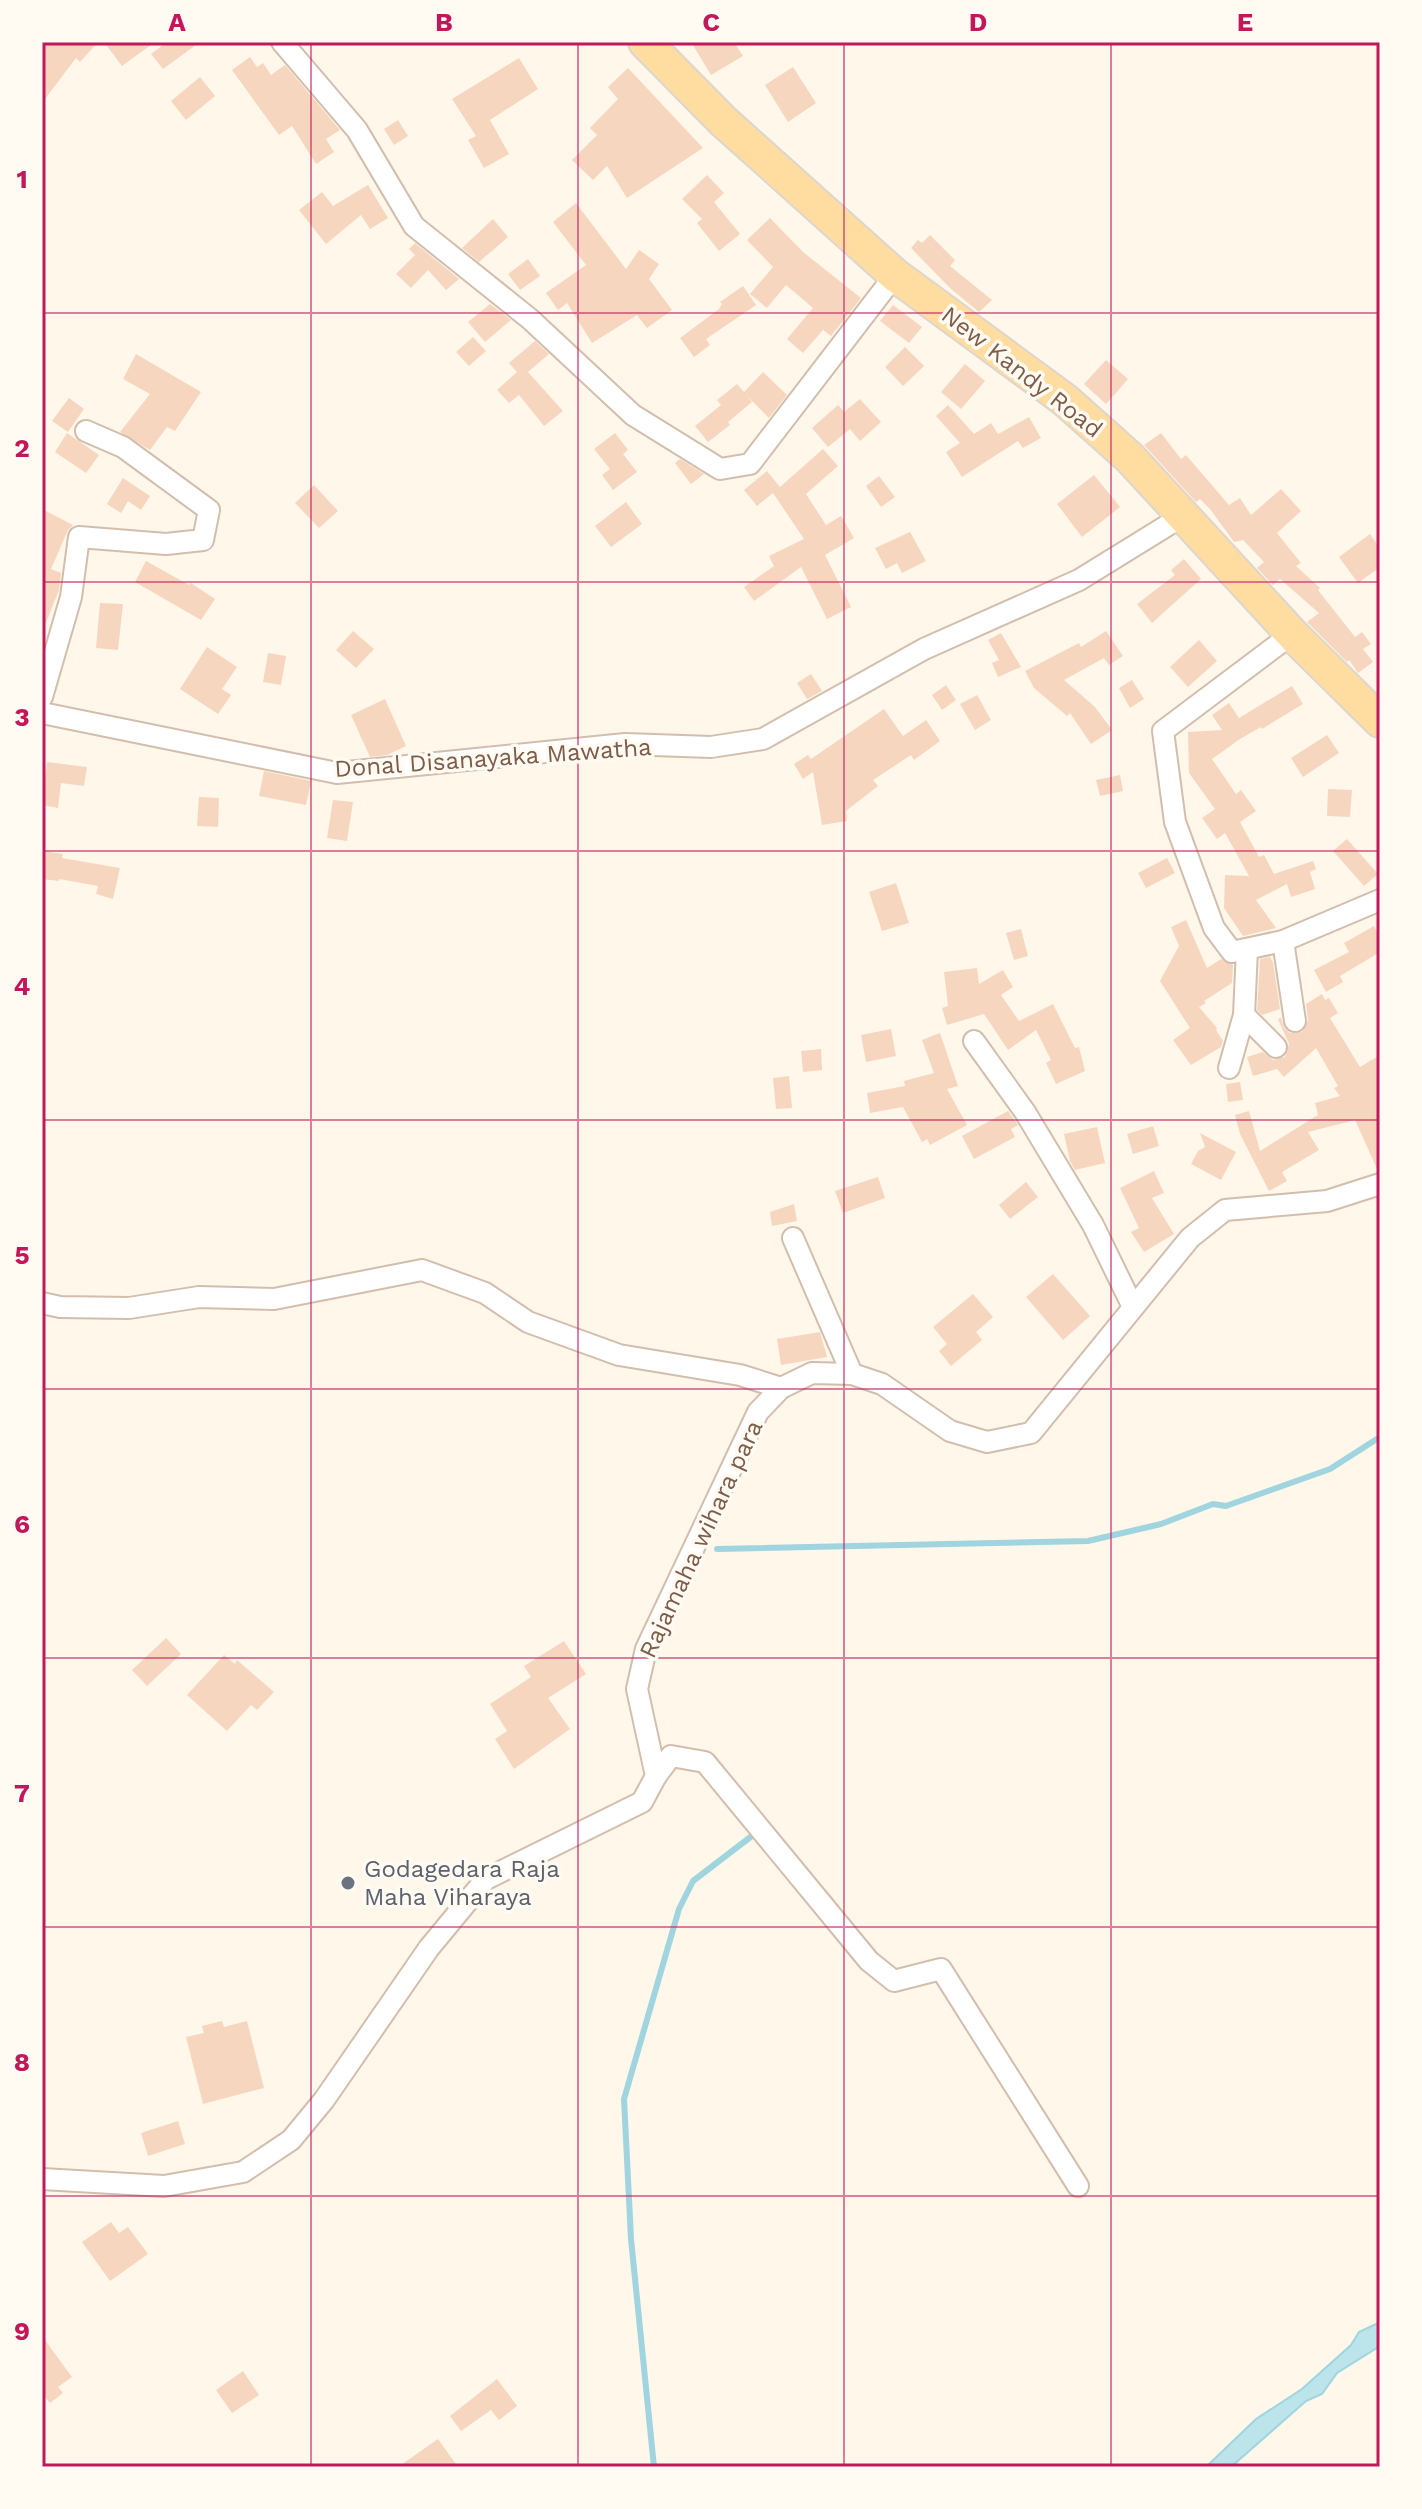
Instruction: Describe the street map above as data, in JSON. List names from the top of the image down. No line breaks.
{"streets":{"main road":["New Kandy Road"],"street":["Donal Disanayaka Mawatha","Rajamaha wihara para"]},"crossings":[["New Kandy Road","Donal Disanayaka Mawatha"]],"places":["Godagedara Raja Maha Viharaya"],"grid":{"columns":["A","B","C","D","E"],"rows":["1","2","3","4","5","6","7","8","9"]}}
